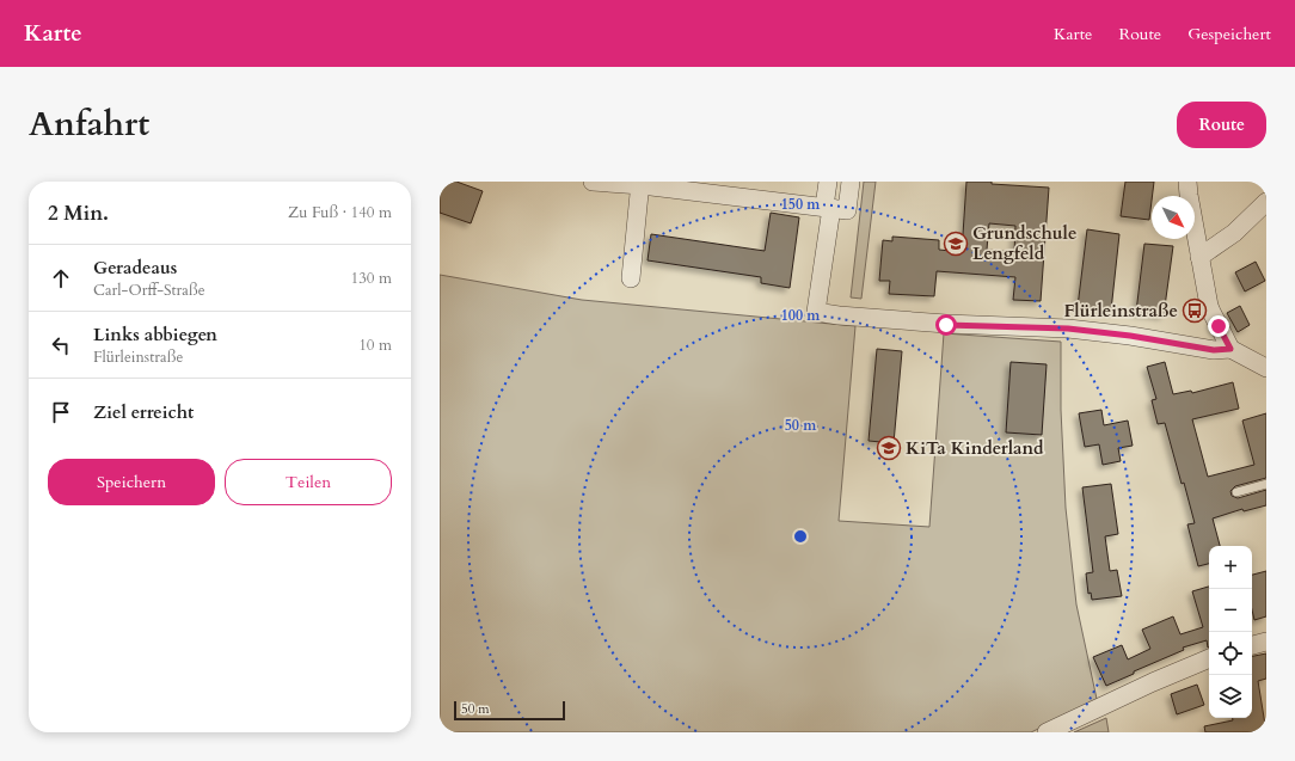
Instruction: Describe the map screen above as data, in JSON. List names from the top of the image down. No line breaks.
{"places":{"school or university":["Grundschule Lengfeld","KiTa Kinderland"],"bus stop":["Flürleinstraße"]},"scale_bar":"50 m","north":"bottom right","page":{"header":"Karte","nav":["Karte","Route","Gespeichert"],"title":"Anfahrt","buttons":["Route",["Speichern","Teilen"]],"heading":["2 Min.","Zu Fuß · 140 m"],"list":[["Geradeaus","Carl-Orff-Straße","130 m"],["Links abbiegen","Flürleinstraße","10 m"],"Ziel erreicht"],"map_buttons":["+","−"],"scale":"50 m"},"rings":["150 m","100 m","50 m"]}
